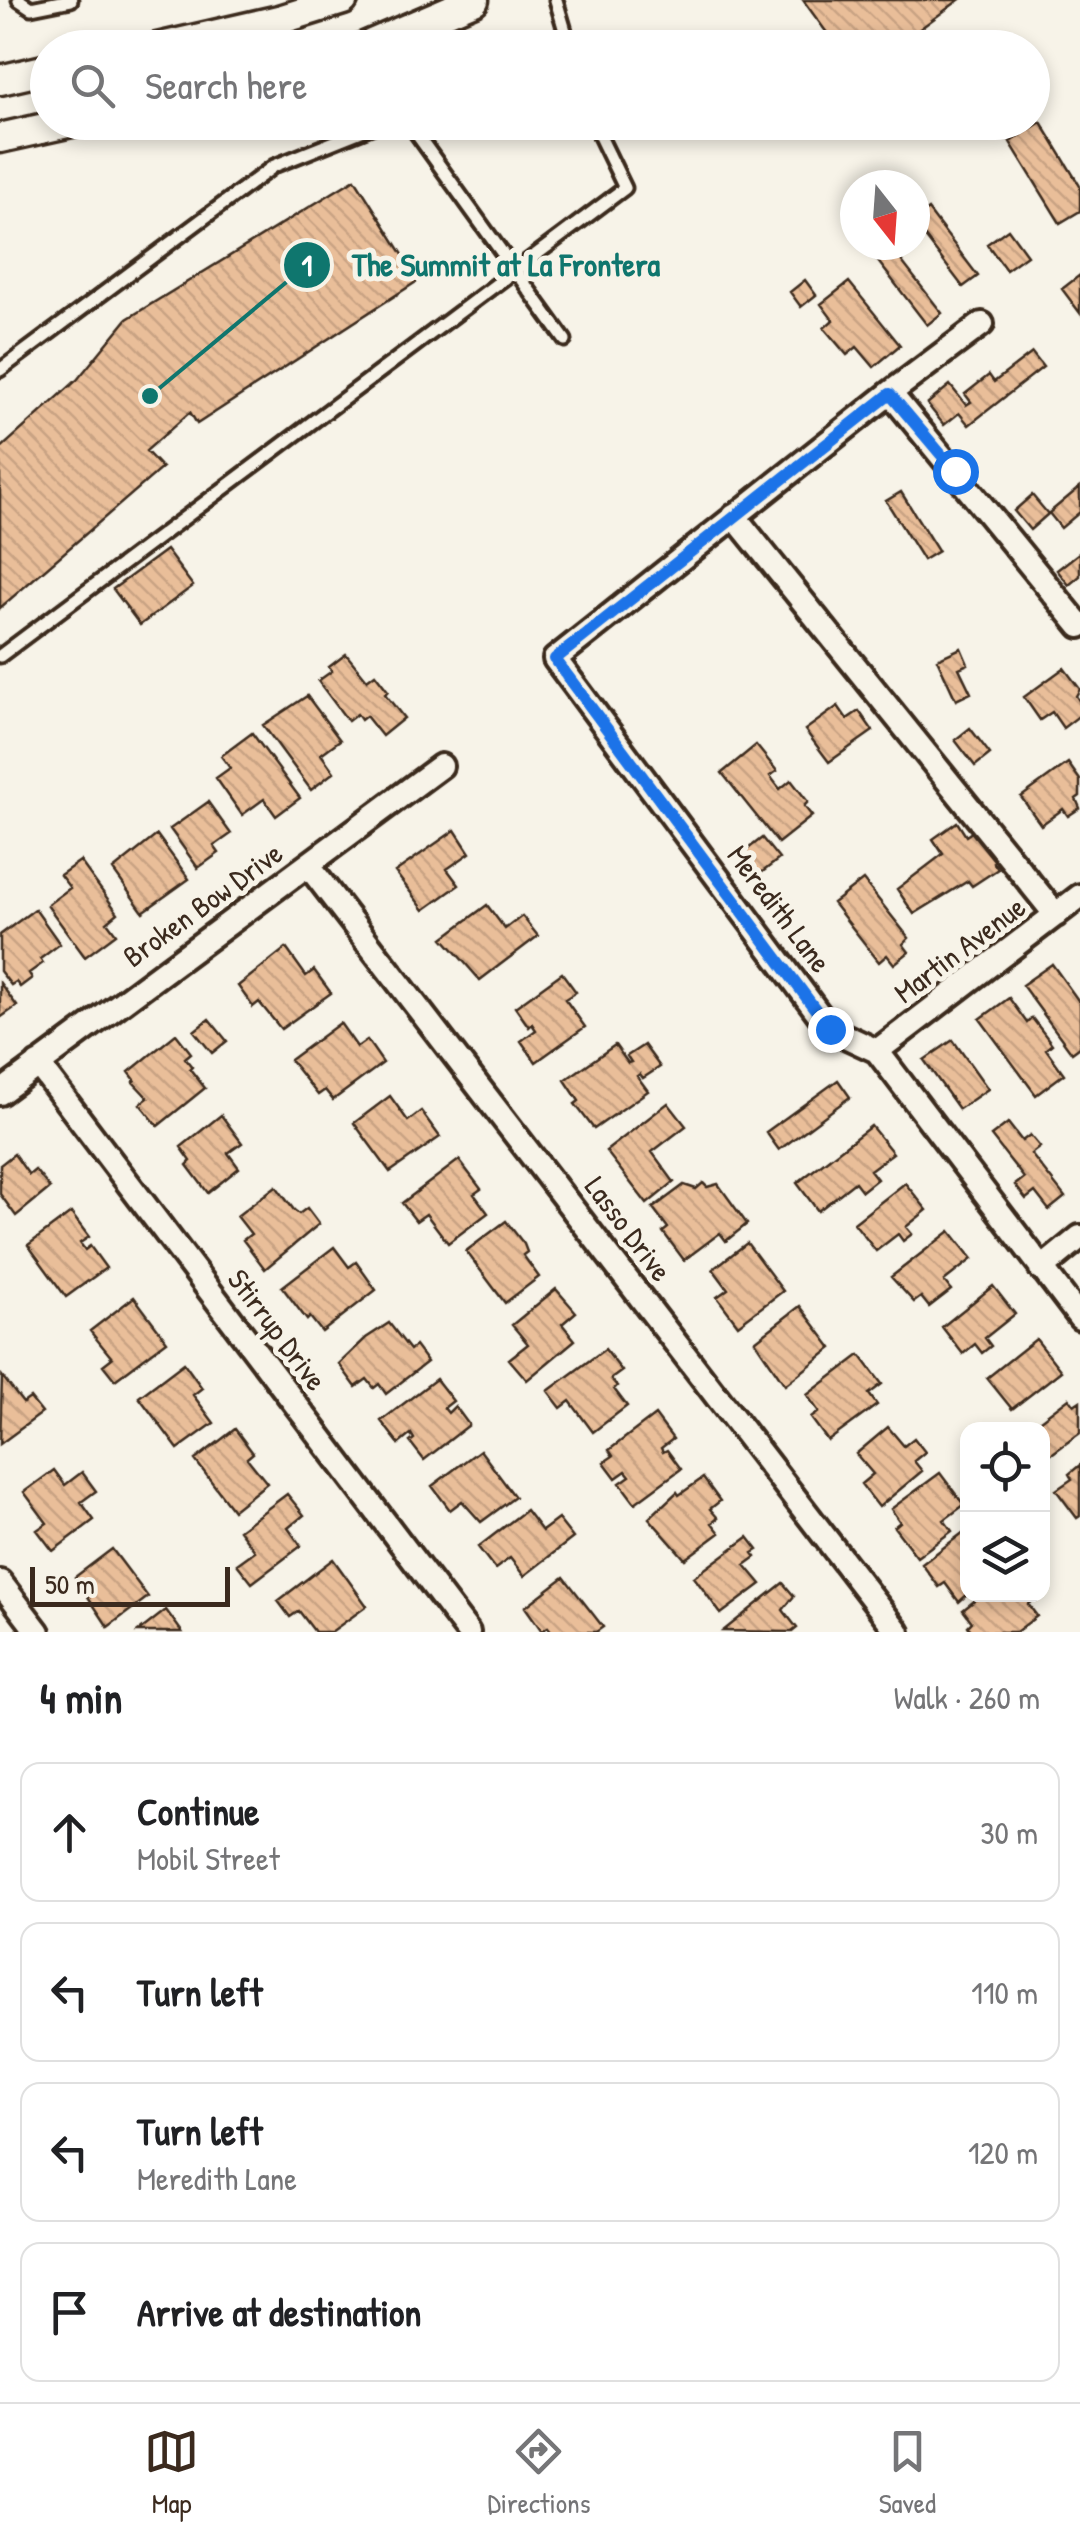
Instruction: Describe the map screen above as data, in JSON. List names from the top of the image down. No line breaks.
{"streets":{"street":["Broken Bow Drive","Meredith Lane","Martin Avenue","Lasso Drive","Stirrup Drive"]},"crossings":[["Broken Bow Drive","Lasso Drive"],["Broken Bow Drive","Stirrup Drive"],["Meredith Lane","Martin Avenue"]],"places":["The Summit at La Frontera"],"scale_bar":"50 m","north":"bottom","page":{"search":"Search here","scale":"50 m","heading":["4 min","Walk · 260 m"],"list":[["Continue","Mobil Street","30 m"],["Turn left","110 m"],["Turn left","Meredith Lane","120 m"],"Arrive at destination"],"nav":["Map","Directions","Saved"]}}
